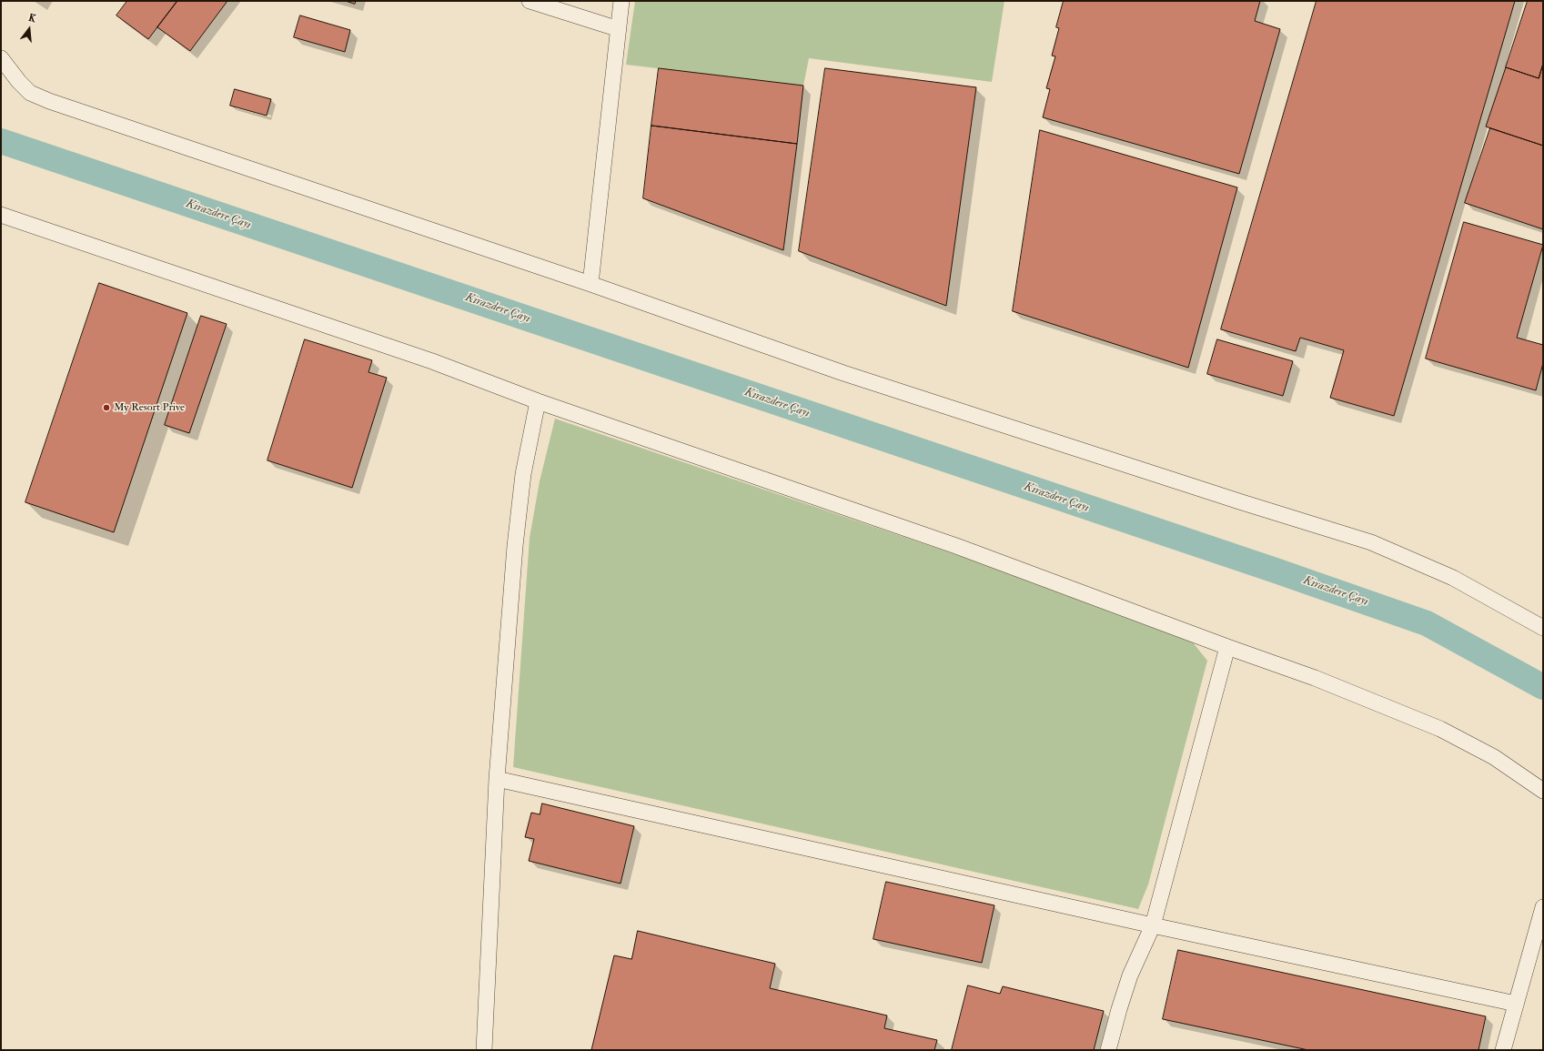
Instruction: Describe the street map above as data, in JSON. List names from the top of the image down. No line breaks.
{"water":["Kirazdere Çayı"],"places":["My Resort Prive"],"north":"top"}
